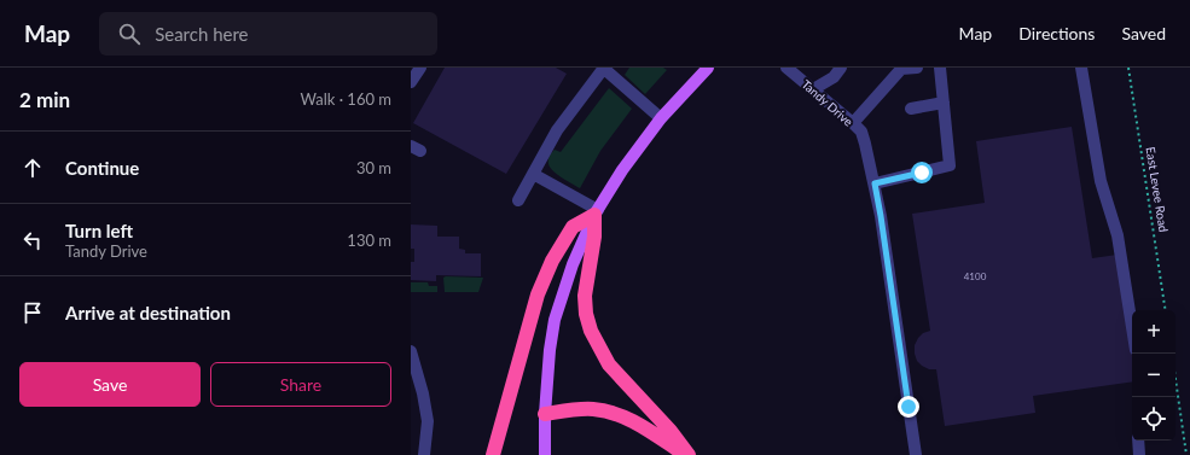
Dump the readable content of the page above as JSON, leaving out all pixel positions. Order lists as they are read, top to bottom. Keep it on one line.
{"streets":{"street":["Tandy Drive"],"path":["East Levee Road"]},"house_numbers":["4100"],"page":{"header":"Map","search":"Search here","nav":["Map","Directions","Saved"],"heading":["2 min","Walk · 160 m"],"list":[["Continue","30 m"],["Turn left","Tandy Drive","130 m"],"Arrive at destination"],"map_buttons":["+","−"],"buttons":["Save","Share"]}}
